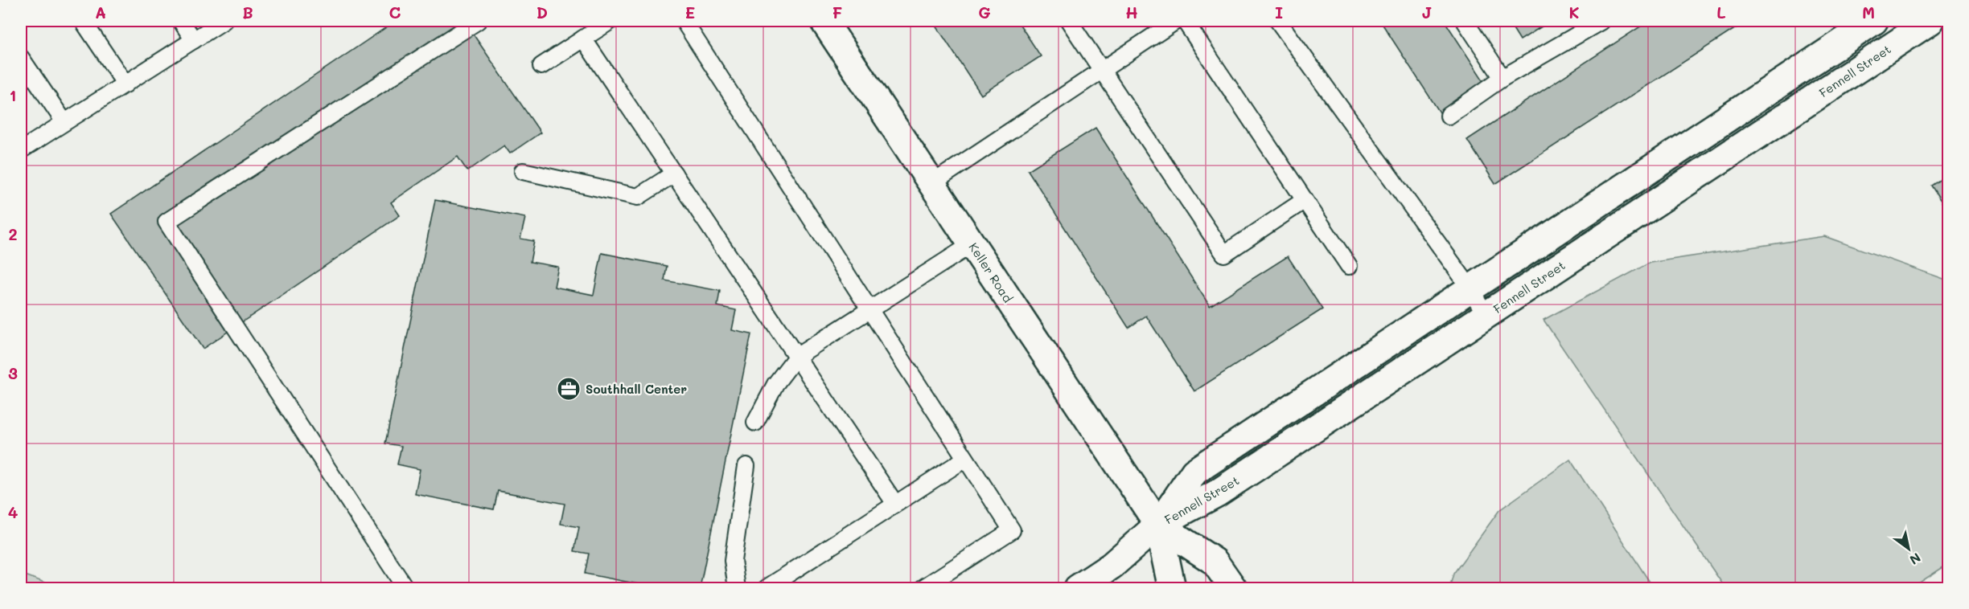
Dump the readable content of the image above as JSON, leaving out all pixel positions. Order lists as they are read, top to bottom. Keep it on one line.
{"streets":{"street":["Fennell Street","Keller Road"]},"crossings":[["Fennell Street","Keller Road"]],"places":{"office":["Southhall Center"]},"north":"bottom right","grid":{"columns":["A","B","C","D","E","F","G","H","I","J","K","L","M"],"rows":["1","2","3","4"]}}
